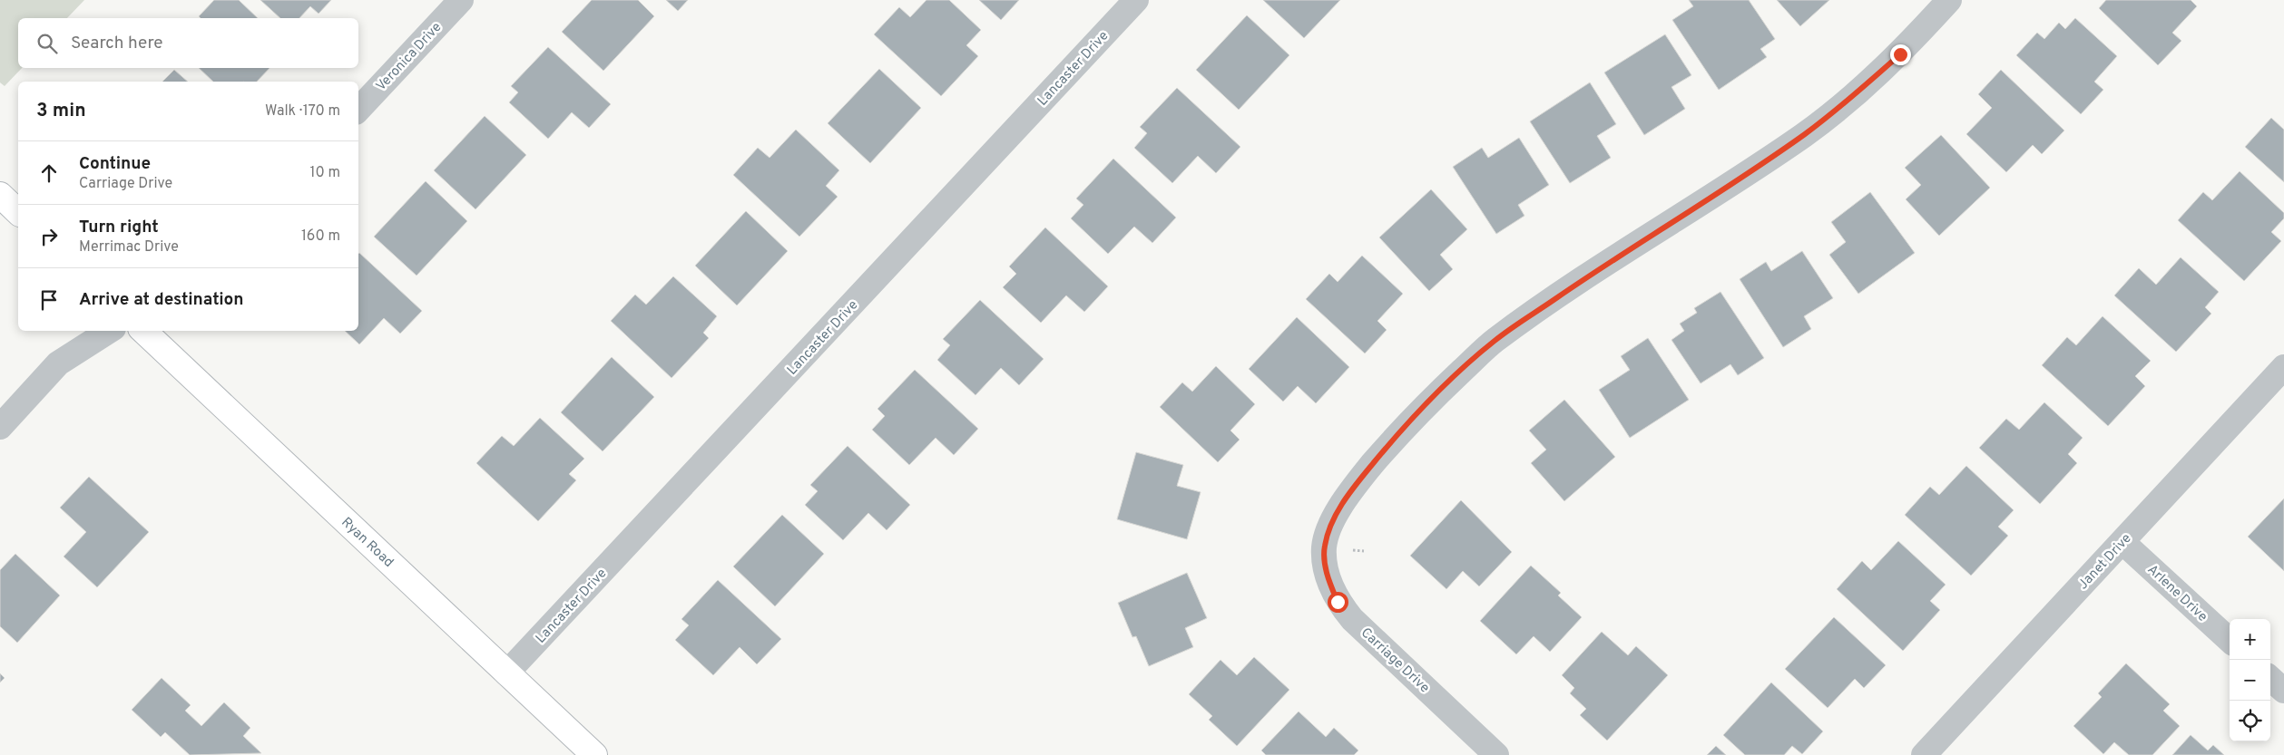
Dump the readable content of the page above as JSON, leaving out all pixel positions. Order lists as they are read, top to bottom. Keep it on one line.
{"streets":{"main road":["Ryan Road"],"street":["Veronica Drive","Lancaster Drive","Janet Drive","Arlene Drive","Carriage Drive"]},"crossings":[["Lancaster Drive","Ryan Road"],["Janet Drive","Arlene Drive"]],"page":{"search":"Search here","heading":["3 min","Walk · 170 m"],"list":[["Continue","Carriage Drive","10 m"],["Turn right","Merrimac Drive","160 m"],"Arrive at destination"],"map_buttons":["+","−"]}}
